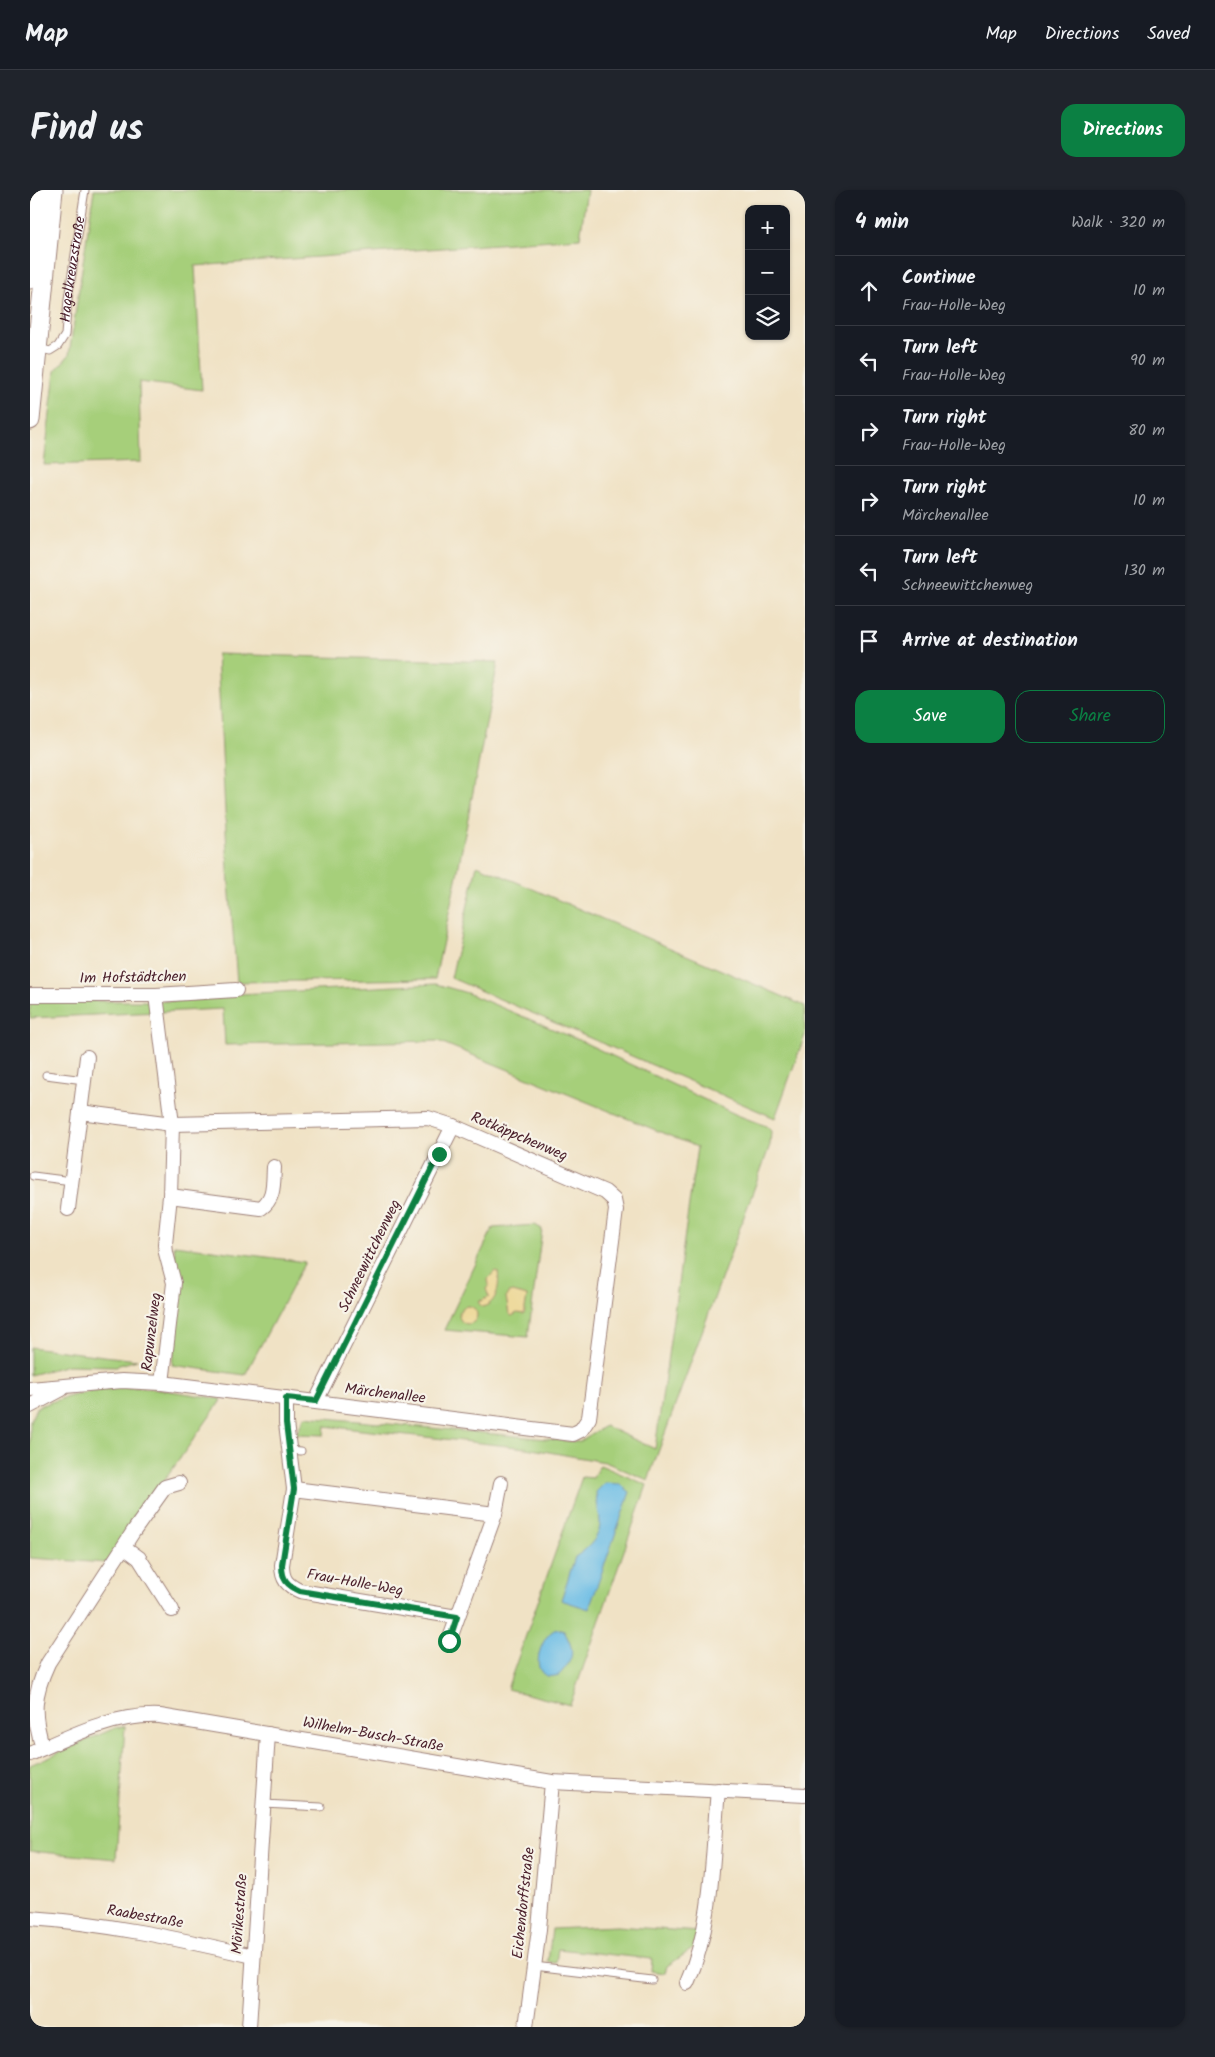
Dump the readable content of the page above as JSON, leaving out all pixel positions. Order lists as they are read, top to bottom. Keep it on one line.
{"streets":{"street":["Hagelkreuzstraße","Im Hofstädtchen","Rotkäppchenweg","Schneewittchenweg","Rapunzelweg","Märchenallee","Frau-Holle-Weg","Wilhelm-Busch-Straße","Eichendorffstraße","Mörikestraße","Raabestraße"]},"crossings":[["Im Hofstädtchen","Rapunzelweg"],["Rotkäppchenweg","Schneewittchenweg"],["Rotkäppchenweg","Rapunzelweg"],["Rotkäppchenweg","Märchenallee"],["Schneewittchenweg","Märchenallee"],["Rapunzelweg","Märchenallee"],["Märchenallee","Frau-Holle-Weg"],["Wilhelm-Busch-Straße","Eichendorffstraße"],["Wilhelm-Busch-Straße","Mörikestraße"],["Mörikestraße","Raabestraße"]],"page":{"header":"Map","nav":["Map","Directions","Saved"],"title":"Find us","buttons":["Directions",["Save","Share"]],"heading":["4 min","Walk · 320 m"],"map_buttons":["+","−"],"list":[["Continue","Frau-Holle-Weg","10 m"],["Turn left","Frau-Holle-Weg","90 m"],["Turn right","Frau-Holle-Weg","80 m"],["Turn right","Märchenallee","10 m"],["Turn left","Schneewittchenweg","130 m"],"Arrive at destination"]}}
